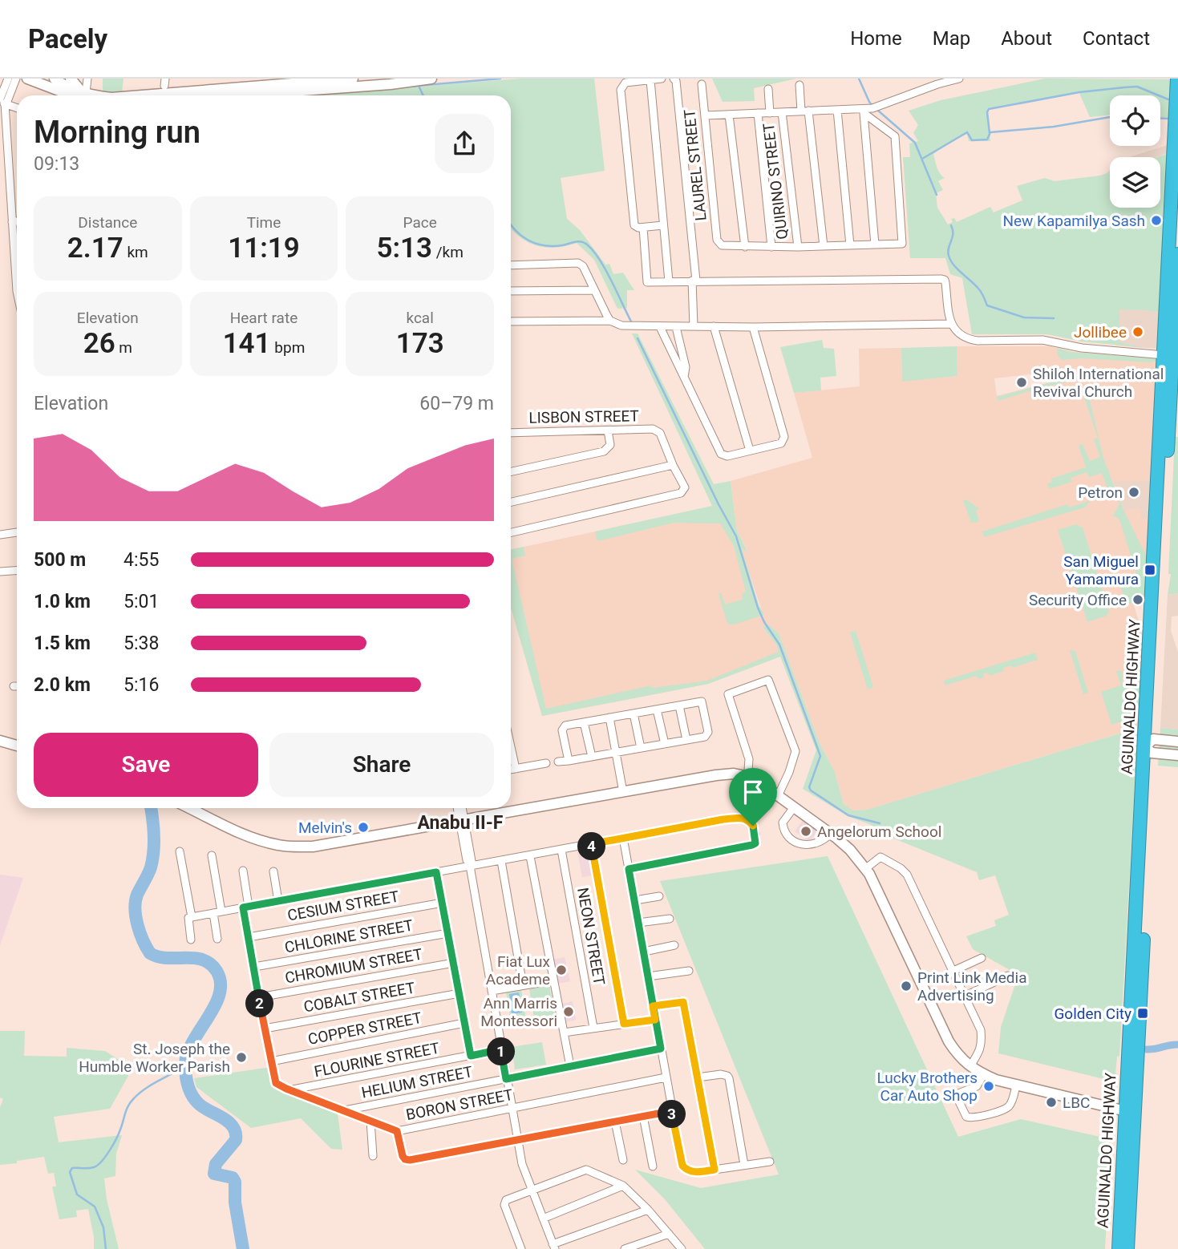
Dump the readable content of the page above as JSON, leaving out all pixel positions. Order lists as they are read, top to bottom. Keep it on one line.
{"streets":{"highway":["AGUINALDO HIGHWAY"],"street":["LAUREL STREET","QUIRINO STREET","LISBON STREET","CESIUM STREET","CHLORINE STREET","NEON STREET","CHROMIUM STREET","COBALT STREET","COPPER STREET","FLOURINE STREET","HELIUM STREET","BORON STREET"]},"crossings":[["CESIUM STREET","BORON STREET"],["CHLORINE STREET","BORON STREET"],["CHROMIUM STREET","BORON STREET"],["COBALT STREET","BORON STREET"],["COPPER STREET","BORON STREET"],["FLOURINE STREET","BORON STREET"],["HELIUM STREET","BORON STREET"]],"districts":["Anabu II-F"],"places":{"other":["New Kapamilya Sash","Jollibee","Shiloh International Revival Church","Petron","Security Office","Melvin's","Angelorum School","Fiat Lux Academe","Print Link Media Advertising","Ann Marris Montessori","St. Joseph the Humble Worker Parish","Lucky Brothers Car Auto Shop","LBC"],"transit":["San Miguel Yamamura","Golden City"]},"page":{"header":"Pacely","nav":["Home","Map","About","Contact"],"heading":["Morning run","09:13"],"stats":[["Distance","2.17 km"],["Time","11:19"],["Pace","5:13 /km"],["Elevation","26 m"],["Heart rate","141 bpm"],["kcal","173"]],"chart":["Elevation","60–79 m"],"list":[{"name":"500 m","note":"4:55"},{"name":"1.0 km","note":"5:01"},{"name":"1.5 km","note":"5:38"},{"name":"2.0 km","note":"5:16"}],"buttons":["Save","Share"],"pins":["4","2","1","3"]}}
